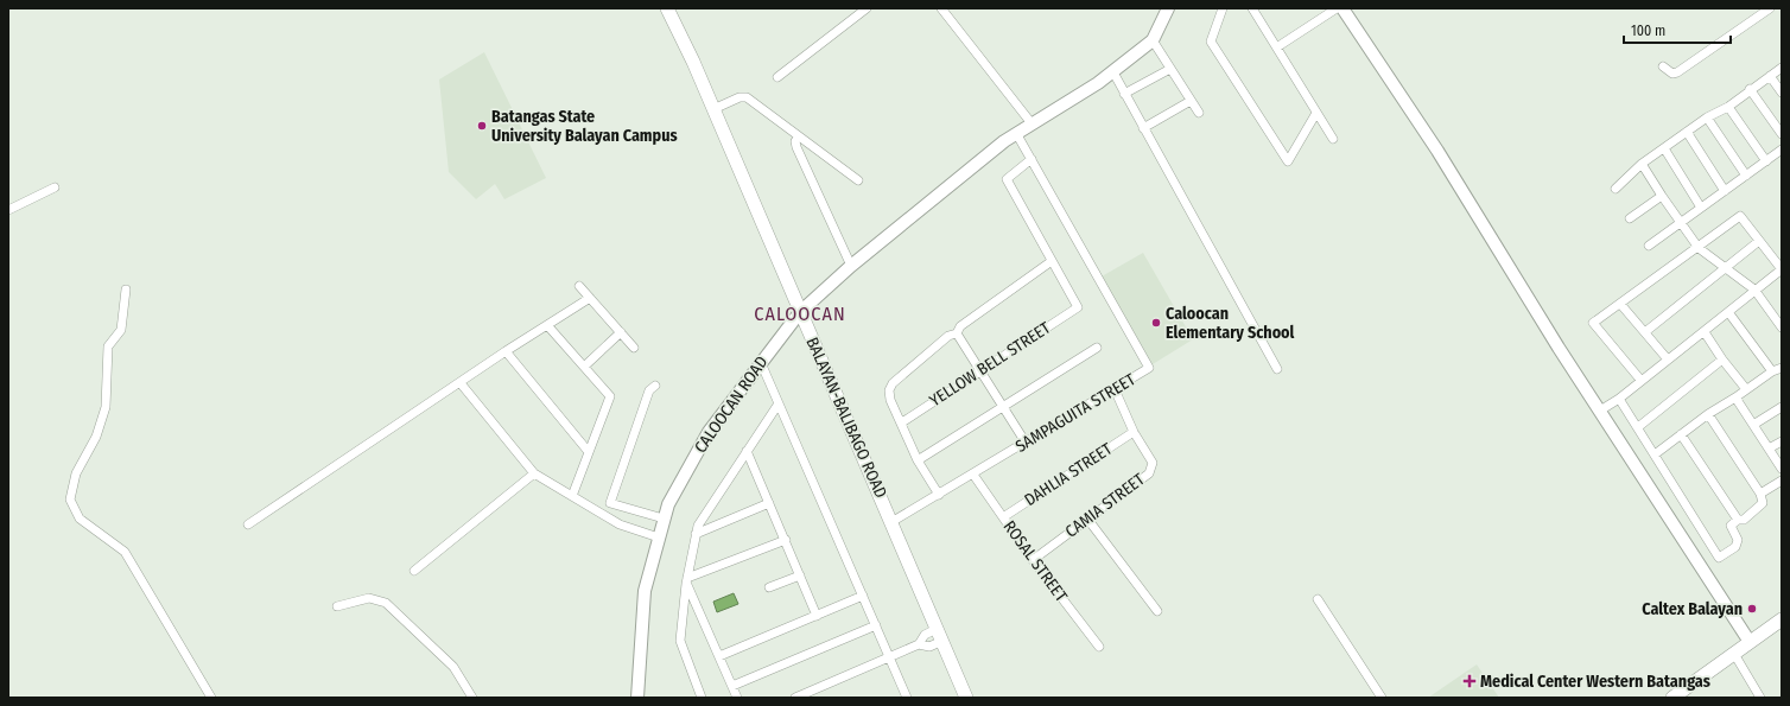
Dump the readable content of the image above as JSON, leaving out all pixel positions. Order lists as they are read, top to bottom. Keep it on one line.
{"streets":{"main road":["BALAYAN-BALIBAGO ROAD"],"street":["YELLOW BELL STREET","CALOOCAN ROAD","SAMPAGUITA STREET","DAHLIA STREET","CAMIA STREET","ROSAL STREET"]},"crossings":[["CALOOCAN ROAD","SAMPAGUITA STREET"],["CALOOCAN ROAD","BALAYAN-BALIBAGO ROAD"],["SAMPAGUITA STREET","BALAYAN-BALIBAGO ROAD"],["SAMPAGUITA STREET","CAMIA STREET"],["SAMPAGUITA STREET","ROSAL STREET"],["DAHLIA STREET","CAMIA STREET"],["DAHLIA STREET","ROSAL STREET"],["CAMIA STREET","ROSAL STREET"]],"districts":["CALOOCAN"],"places":{"other":["Batangas State University Balayan Campus","Caloocan Elementary School","Caltex Balayan"],"health":["Medical Center Western Batangas"]},"scale_bar":"100 m"}
